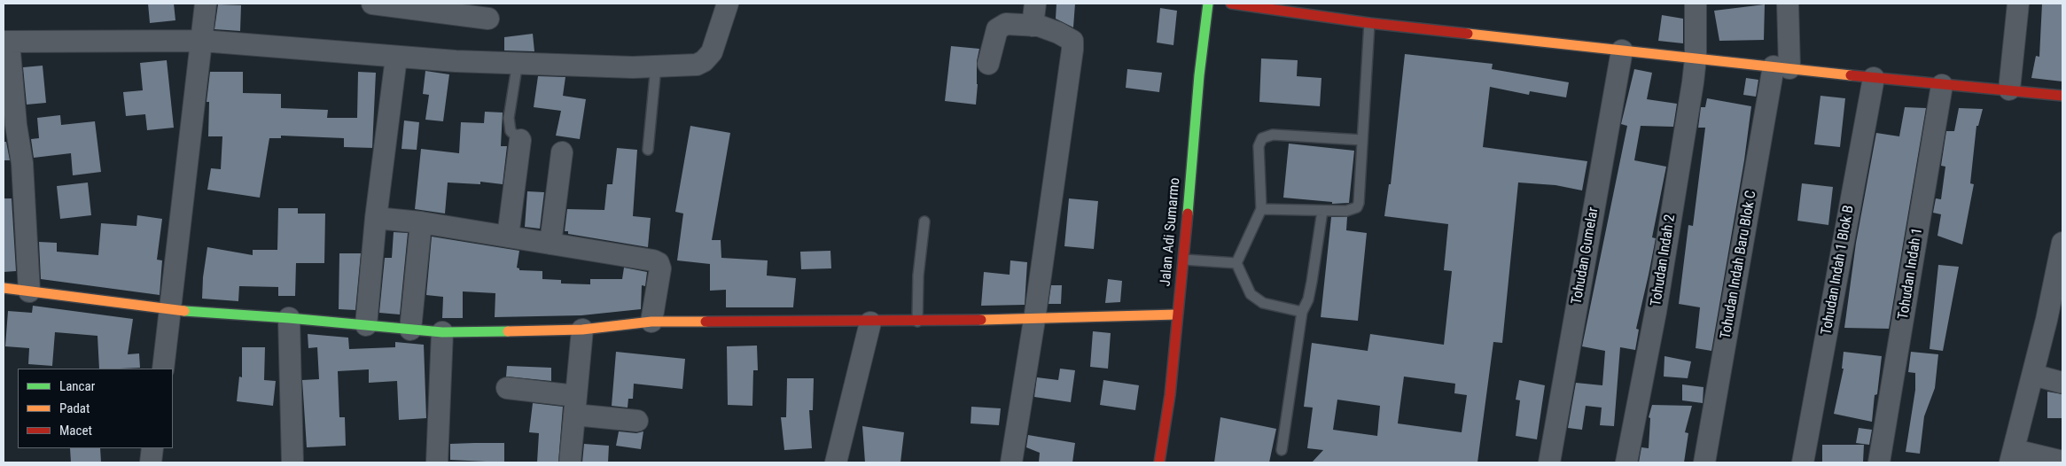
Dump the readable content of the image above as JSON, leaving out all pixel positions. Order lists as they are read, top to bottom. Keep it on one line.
{"streets":{"street":["Jalan Adi Sumarmo","Tohudan Gumelar","Tohudan Indah 2","Tohudan Indah Baru Blok C","Tohudan Indah 1 Blok B","Tohudan Indah 1"]},"legend":["Lancar","Padat","Macet"]}
